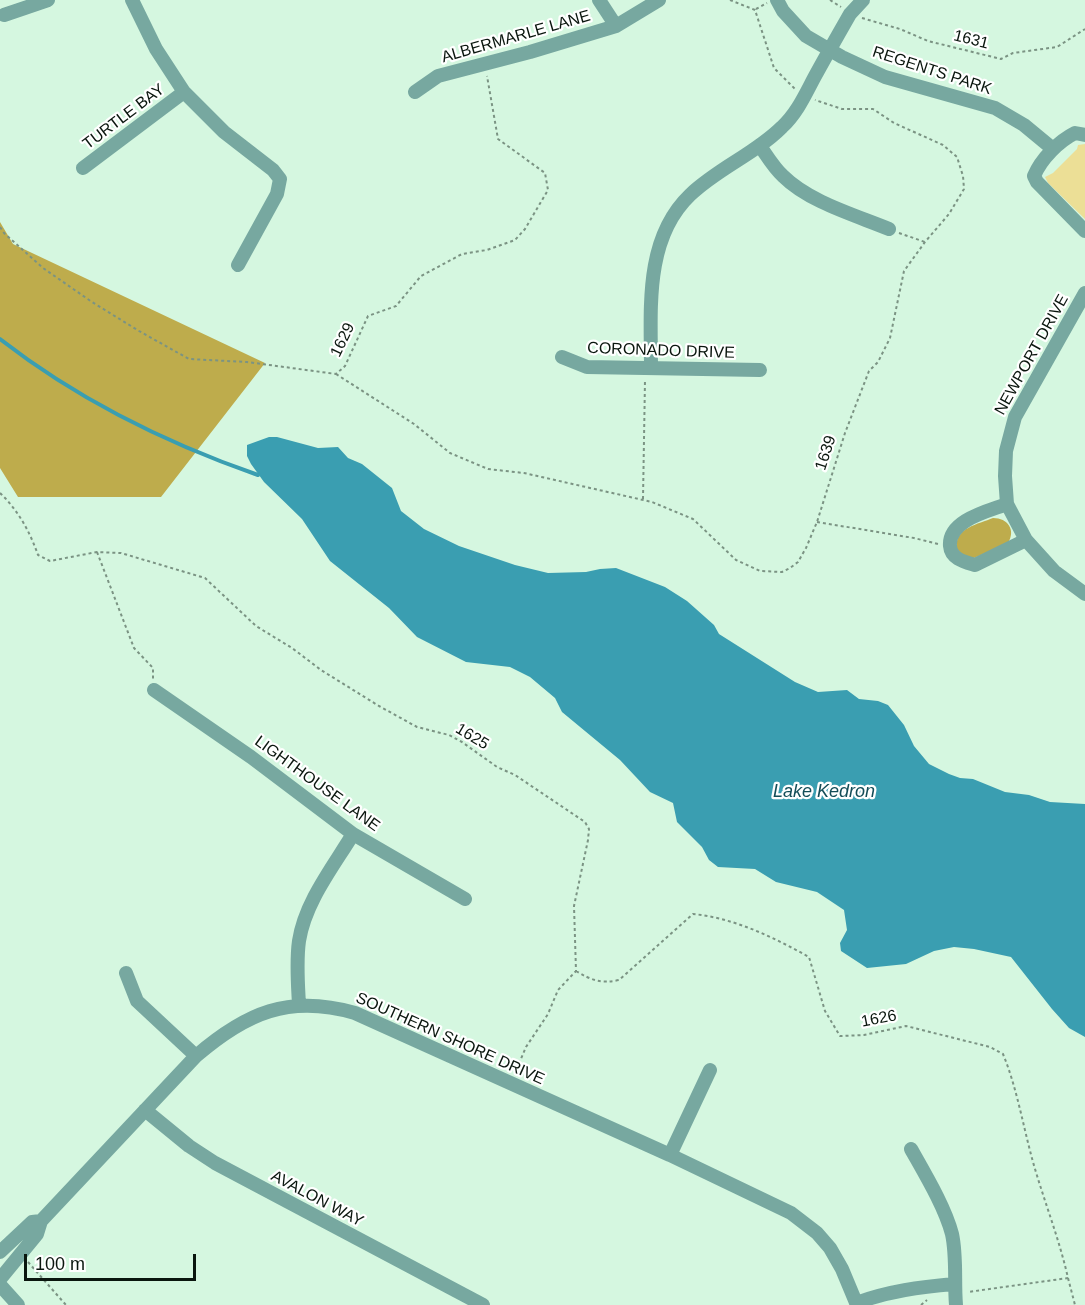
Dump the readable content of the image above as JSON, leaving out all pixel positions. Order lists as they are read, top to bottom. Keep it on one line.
{"streets":{"street":["ALBERMARLE LANE","REGENTS PARK","TURTLE BAY","CORONADO DRIVE","NEWPORT DRIVE","LIGHTHOUSE LANE","SOUTHERN SHORE DRIVE","AVALON WAY"],"path":["1631","1629","1639","1625","1626"]},"crossings":[["ALBERMARLE LANE","1629"],["1629","1639"],["1625","1626"],["SOUTHERN SHORE DRIVE","AVALON WAY"]],"water":["Lake Kedron"],"scale_bar":"100 m"}
